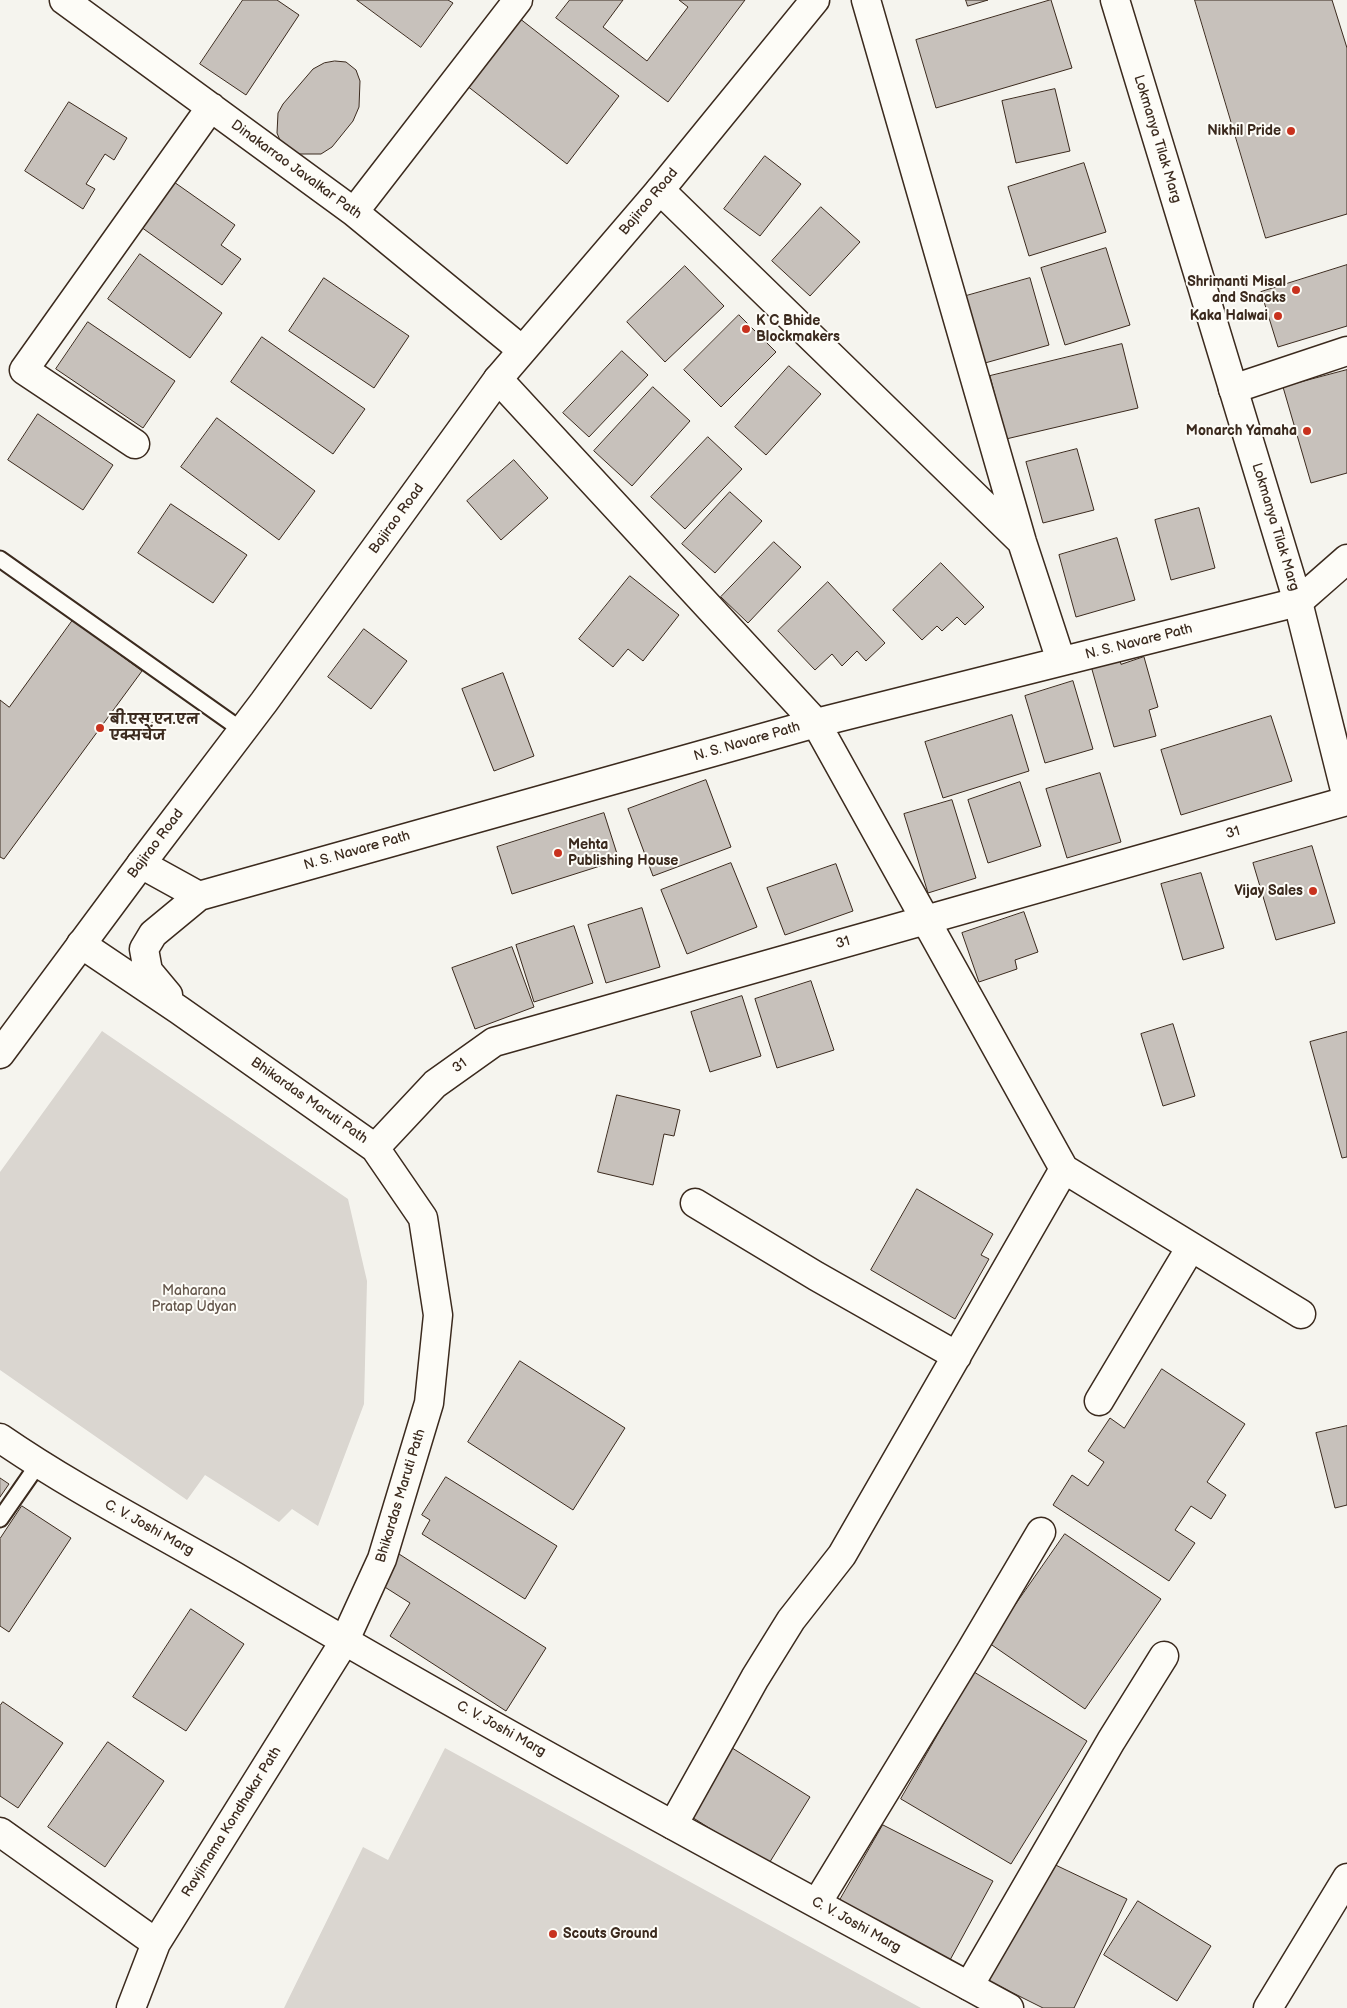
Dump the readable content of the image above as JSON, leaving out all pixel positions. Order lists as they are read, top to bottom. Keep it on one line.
{"streets":{"main road":["Lokmanya Tilak Marg","Dinakarrao Javalkar Path","Bajirao Road","N. S. Navare Path","31","Bhikardas Maruti Path","C. V. Joshi Marg","Ravjimama Kondhakar Path"]},"crossings":[["Lokmanya Tilak Marg","N. S. Navare Path"],["Lokmanya Tilak Marg","31"],["Dinakarrao Javalkar Path","Bajirao Road"],["Bajirao Road","Bhikardas Maruti Path"],["N. S. Navare Path","Bhikardas Maruti Path"],["31","Bhikardas Maruti Path"],["Bhikardas Maruti Path","C. V. Joshi Marg"],["Bhikardas Maruti Path","Ravjimama Kondhakar Path"],["C. V. Joshi Marg","Ravjimama Kondhakar Path"]],"parks":["Maharana Pratap Udyan"],"places":["Nikhil Pride","Shrimanti Misal and Snacks","Kaka Halwai","K C Bhide Blockmakers","Monarch Yamaha","बी.एस.एन.एल एक्सचेंज","Mehta Publishing House","Vijay Sales","Scouts Ground"]}
